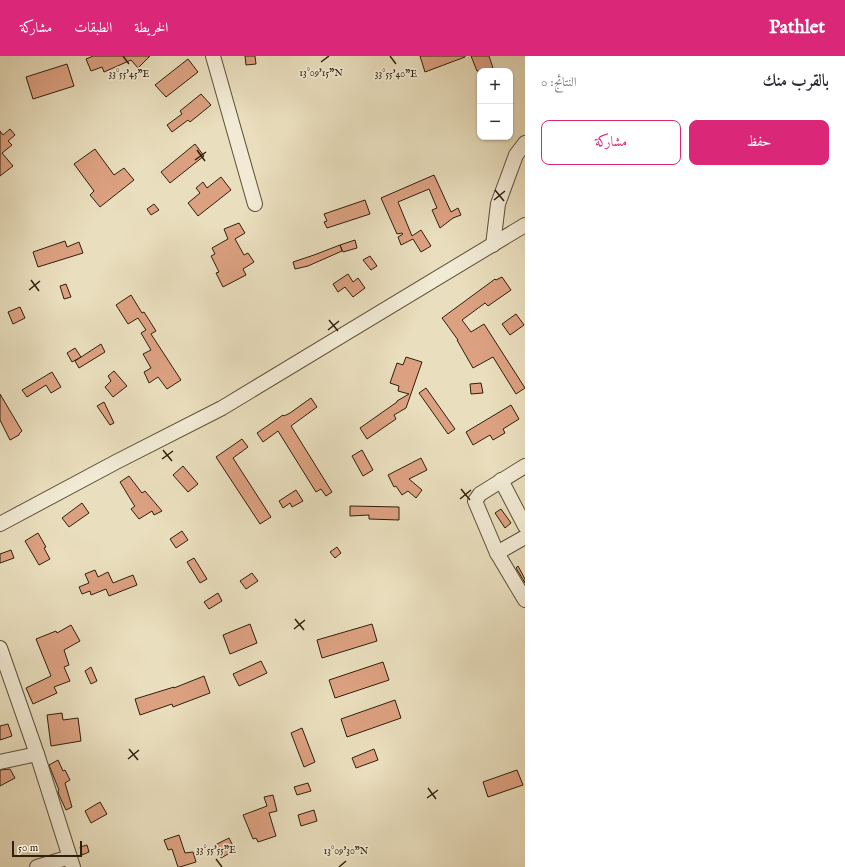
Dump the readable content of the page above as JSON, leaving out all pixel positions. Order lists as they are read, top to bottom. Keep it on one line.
{"scale_bar":"50 m","page":{"header":"Pathlet","nav":["الخريطة","الطبقات","مشاركة"],"heading":["بالقرب منك","النتائج: 0"],"map_buttons":["+","−"],"buttons":["حفظ","مشاركة"],"scale":"50 m"},"coordinates":["13°09'15\"N","33°55'45\"E","33°55'40\"E","33°55'55\"E","13°09'30\"N"]}
